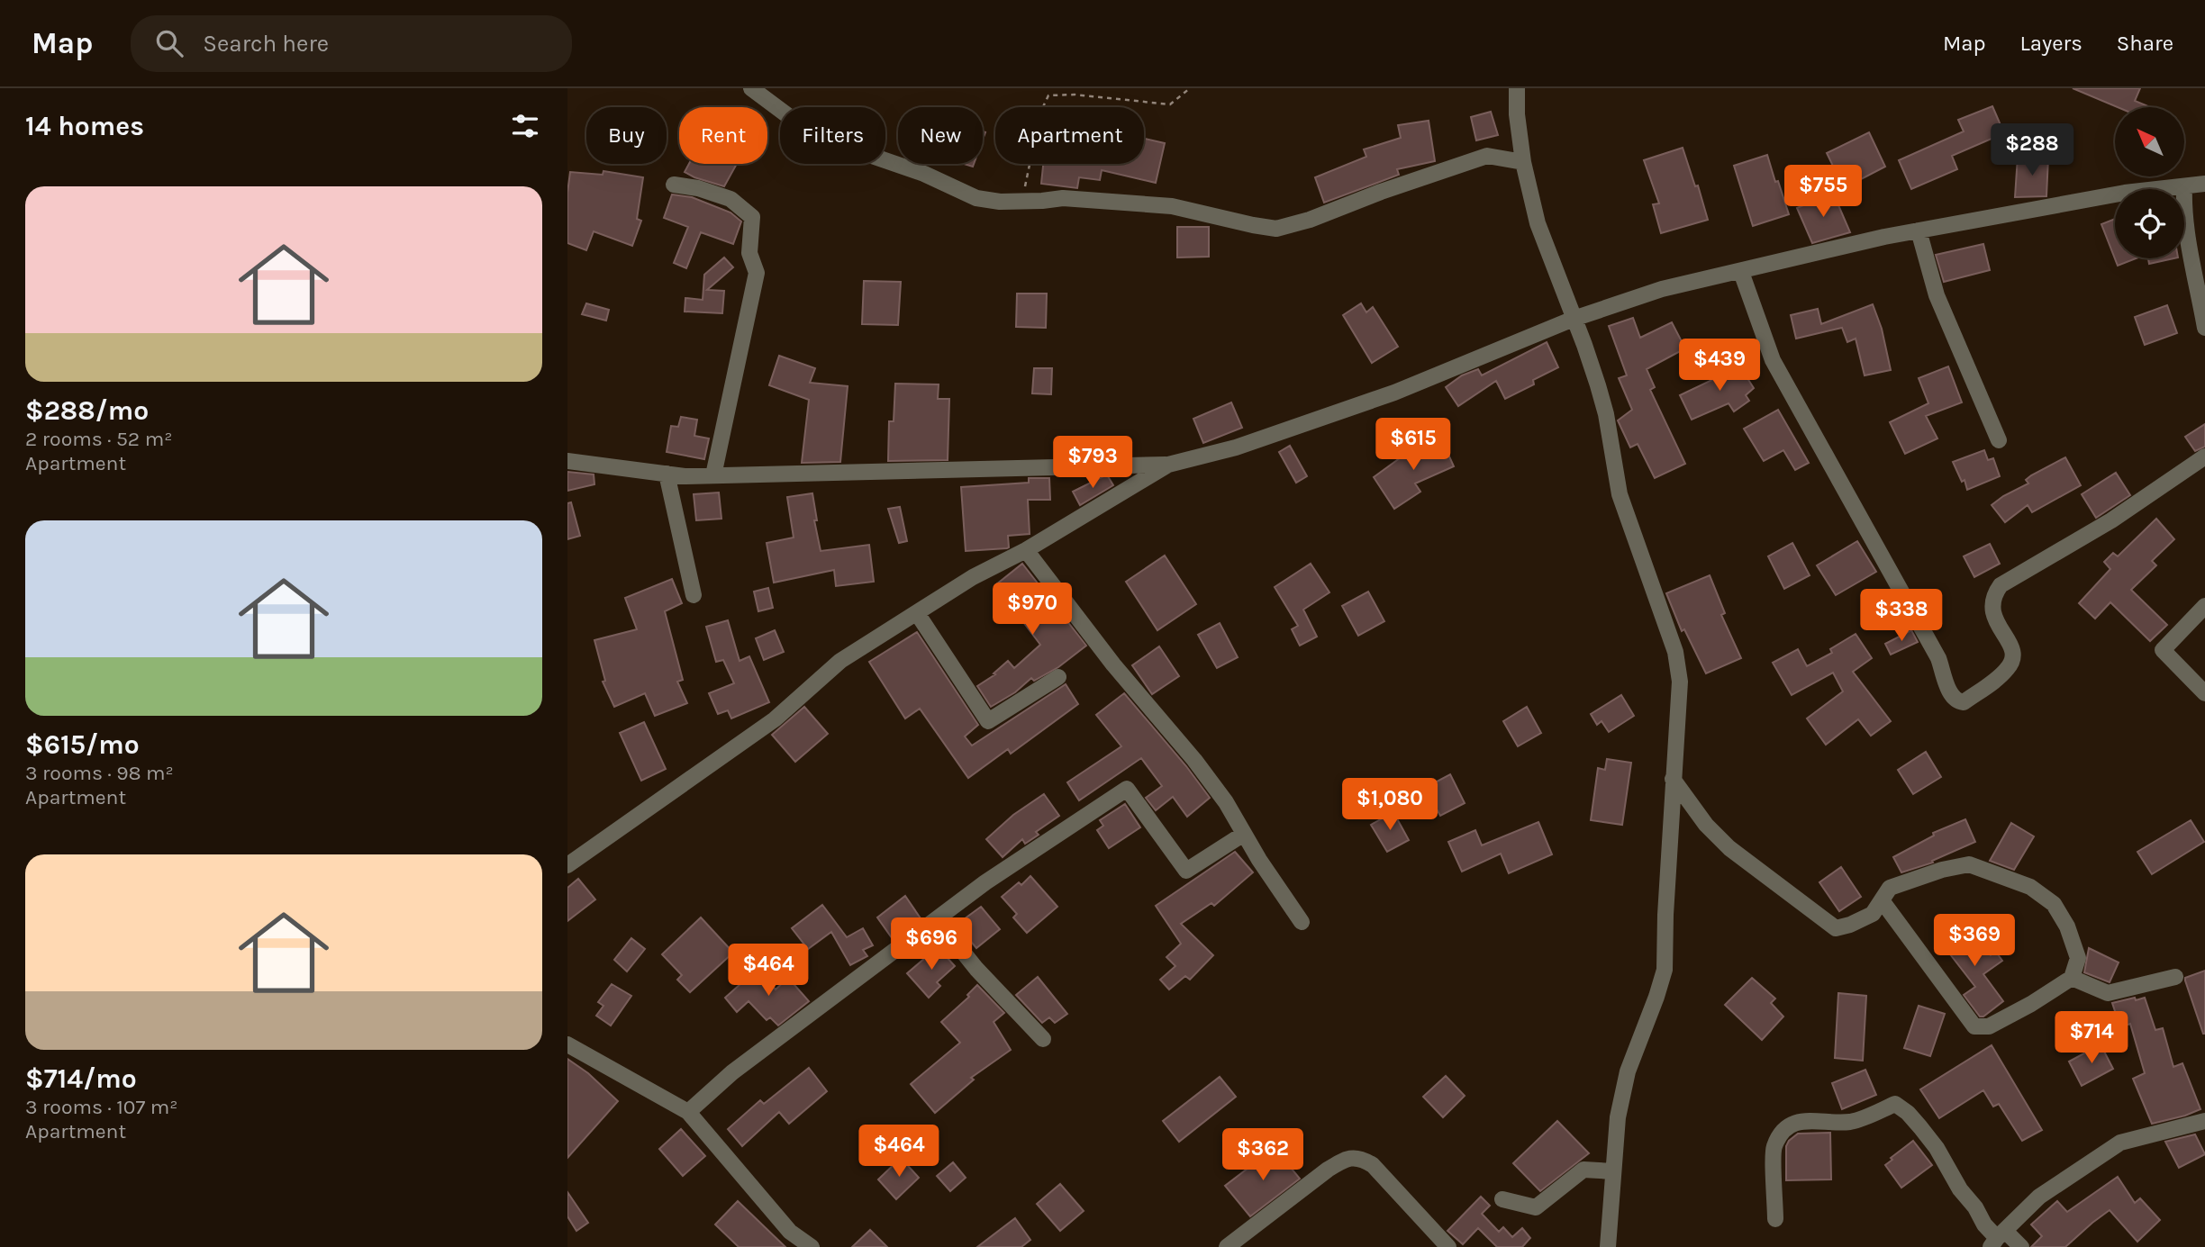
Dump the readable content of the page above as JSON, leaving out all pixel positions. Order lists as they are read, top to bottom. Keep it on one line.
{"north":"top left","page":{"header":"Map","search":"Search here","nav":["Map","Layers","Share"],"heading":"14 homes","chip":["Buy","Rent","Filters","New","Apartment"],"price":["$288","$755","$439","$615","$793","$970","$338","$1,080","$369","$696","$464","$714","$464","$362"],"list":[{"name":"$288/mo","note":"2 rooms · 52 m² · Apartment"},{"name":"$615/mo","note":"3 rooms · 98 m² · Apartment"},{"name":"$714/mo","note":"3 rooms · 107 m² · Apartment"}]}}
